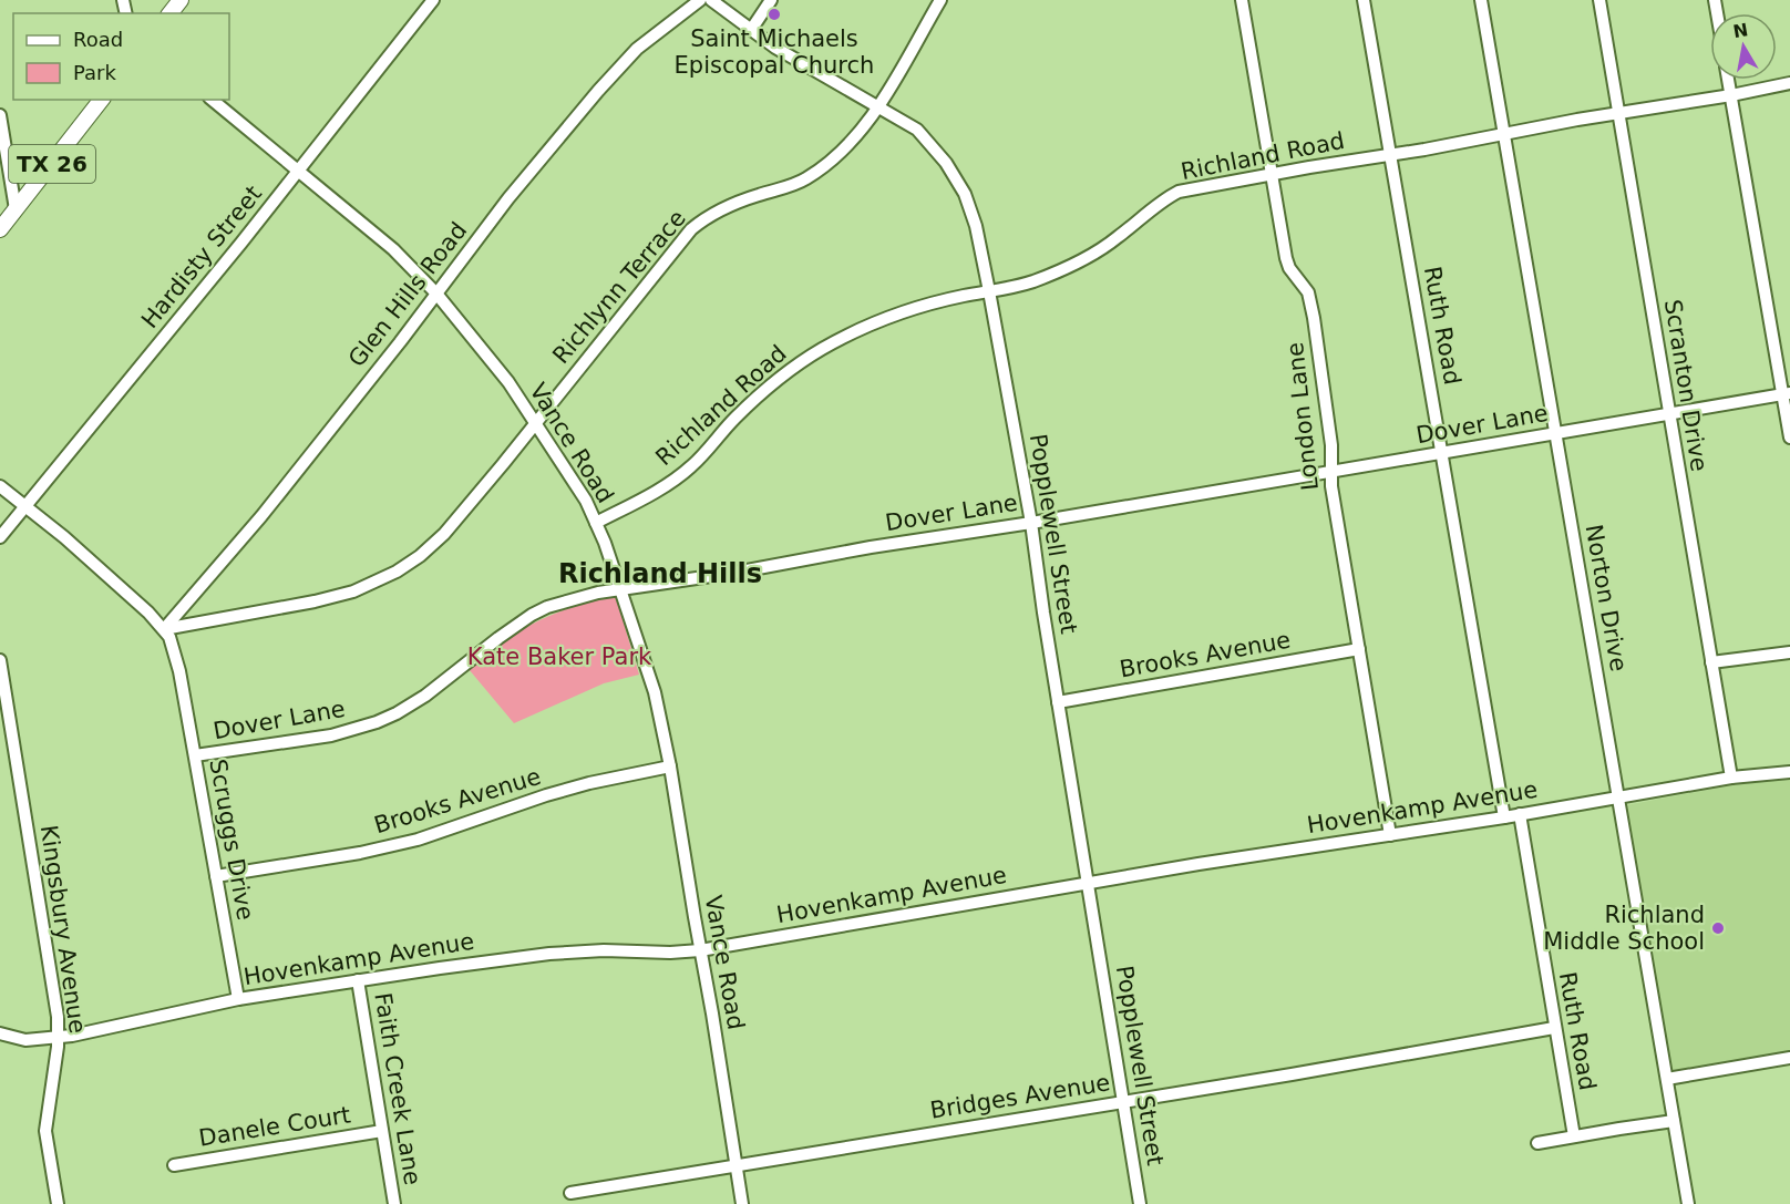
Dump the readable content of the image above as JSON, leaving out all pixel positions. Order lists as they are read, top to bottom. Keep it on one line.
{"streets":{"main road":["TX 26"],"street":["Richland Road","Hardisty Street","Richlynn Terrace","Glen Hills Road","Ruth Road","Scranton Drive","London Lane","Dover Lane","Vance Road","Popplewell Street","Norton Drive","Brooks Avenue","Hovenkamp Avenue","Scruggs Drive","Kingsbury Avenue","Faith Creek Lane","Bridges Avenue","Danele Court"]},"crossings":[["Richland Road","Ruth Road"],["Richland Road","Scranton Drive"],["Richland Road","London Lane"],["Richland Road","Vance Road"],["Richland Road","Popplewell Street"],["Richland Road","Norton Drive"],["Hardisty Street","Vance Road"],["Hardisty Street","Scruggs Drive"],["Richlynn Terrace","Glen Hills Road"],["Richlynn Terrace","Vance Road"],["Richlynn Terrace","Popplewell Street"],["Richlynn Terrace","Scruggs Drive"],["Glen Hills Road","Vance Road"],["Glen Hills Road","Scruggs Drive"],["Ruth Road","Dover Lane"],["Ruth Road","Hovenkamp Avenue"],["Ruth Road","Bridges Avenue"],["Scranton Drive","Dover Lane"],["Scranton Drive","Hovenkamp Avenue"],["London Lane","Dover Lane"],["London Lane","Brooks Avenue"],["London Lane","Hovenkamp Avenue"],["Dover Lane","Vance Road"],["Dover Lane","Popplewell Street"],["Dover Lane","Norton Drive"],["Dover Lane","Scruggs Drive"],["Vance Road","Brooks Avenue"],["Vance Road","Hovenkamp Avenue"],["Vance Road","Bridges Avenue"],["Popplewell Street","Brooks Avenue"],["Popplewell Street","Hovenkamp Avenue"],["Popplewell Street","Bridges Avenue"],["Norton Drive","Hovenkamp Avenue"],["Brooks Avenue","Scruggs Drive"],["Hovenkamp Avenue","Scruggs Drive"],["Hovenkamp Avenue","Kingsbury Avenue"],["Hovenkamp Avenue","Faith Creek Lane"],["Faith Creek Lane","Danele Court"]],"districts":["Richland Hills"],"parks":["Kate Baker Park"],"places":["Saint Michaels Episcopal Church","Richland Middle School"],"legend":["Road","Park"],"north":"top"}
